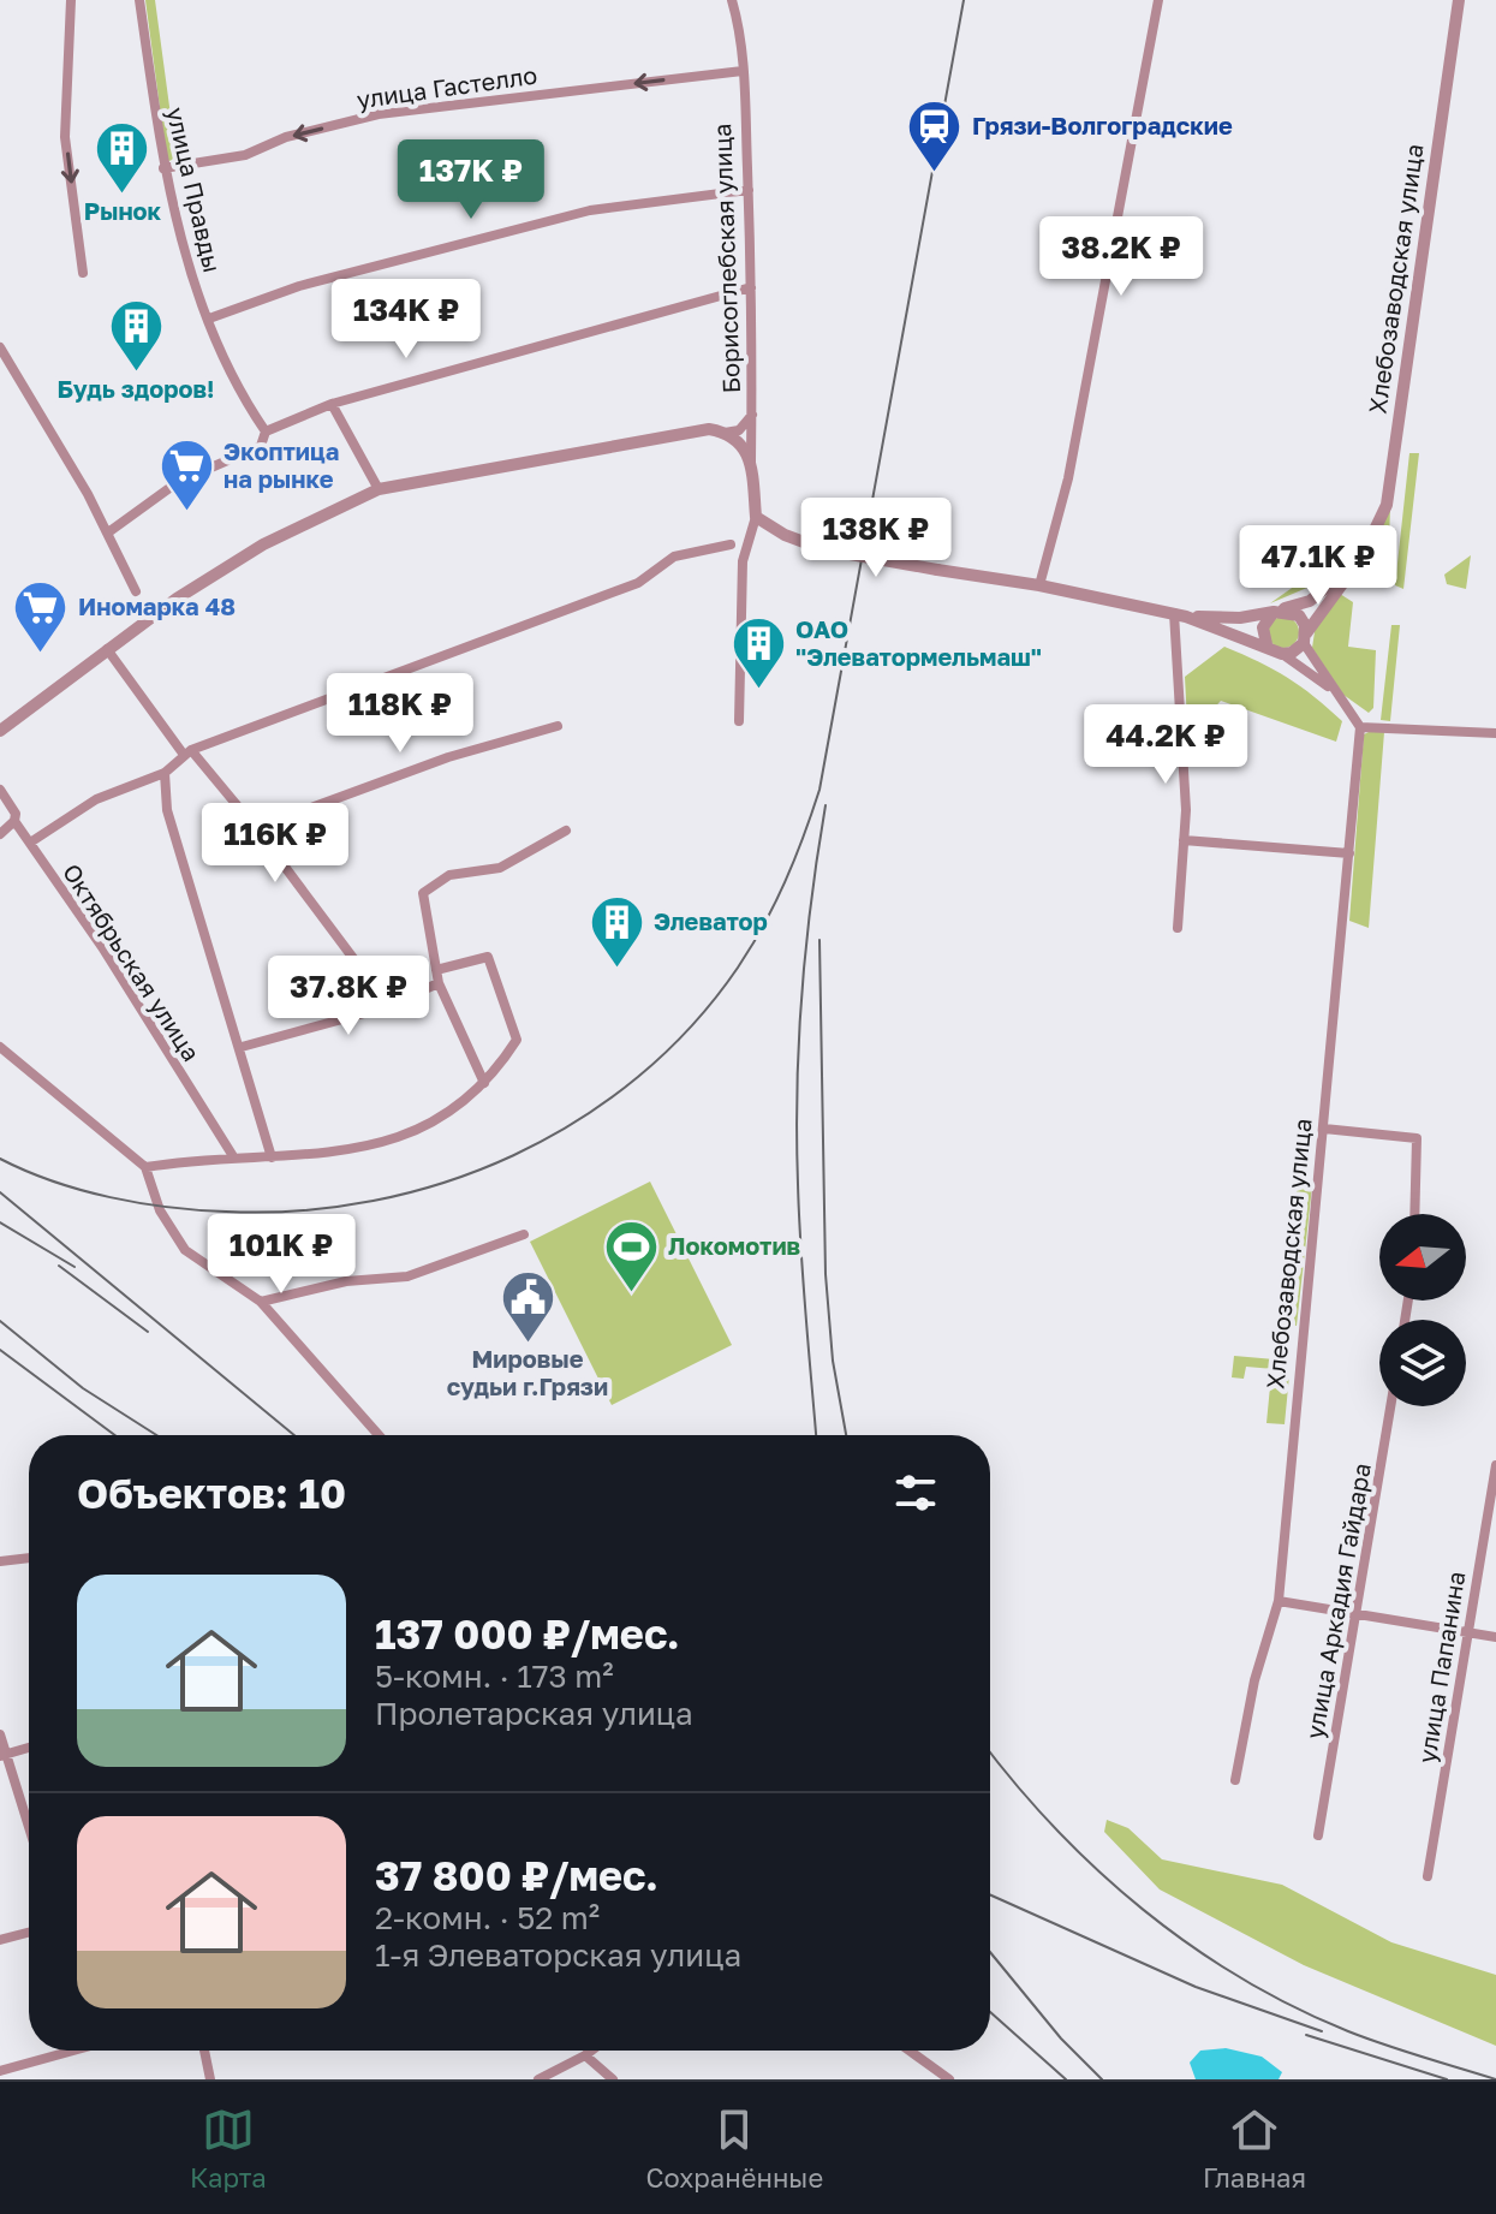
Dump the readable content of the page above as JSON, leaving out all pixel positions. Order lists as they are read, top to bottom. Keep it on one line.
{"streets":{"street":["улица Гастелло","улица Правды","Борисоглебская улица","Хлебозаводская улица","Октябрьская улица","улица Аркадия Гайдара","улица Папанина"]},"crossings":[["улица Гастелло","улица Правды"],["улица Гастелло","Борисоглебская улица"]],"one_way":["улица Гастелло"],"places":{"station":["Грязи-Волгоградские"],"building":["Рынок","Будь здоров!","ОАО \"Элеватормельмаш\"","Элеватор"],"supermarket":["Экоптица на рынке","Иномарка 48"],"sports":["Локомотив"],"public building":["Мировые судьи г.Грязи"]},"north":"left","page":{"price":["137K ₽","38.2K ₽","134K ₽","138K ₽","47.1K ₽","118K ₽","44.2K ₽","116K ₽","37.8K ₽","101K ₽"],"heading":"Объектов: 10","list":[{"name":"137 000 ₽/мес.","note":"5-комн. · 173 m² · Пролетарская улица"},{"name":"37 800 ₽/мес.","note":"2-комн. · 52 m² · 1-я Элеваторская улица"}],"tabs":["Карта","Сохранённые","Главная"]}}
